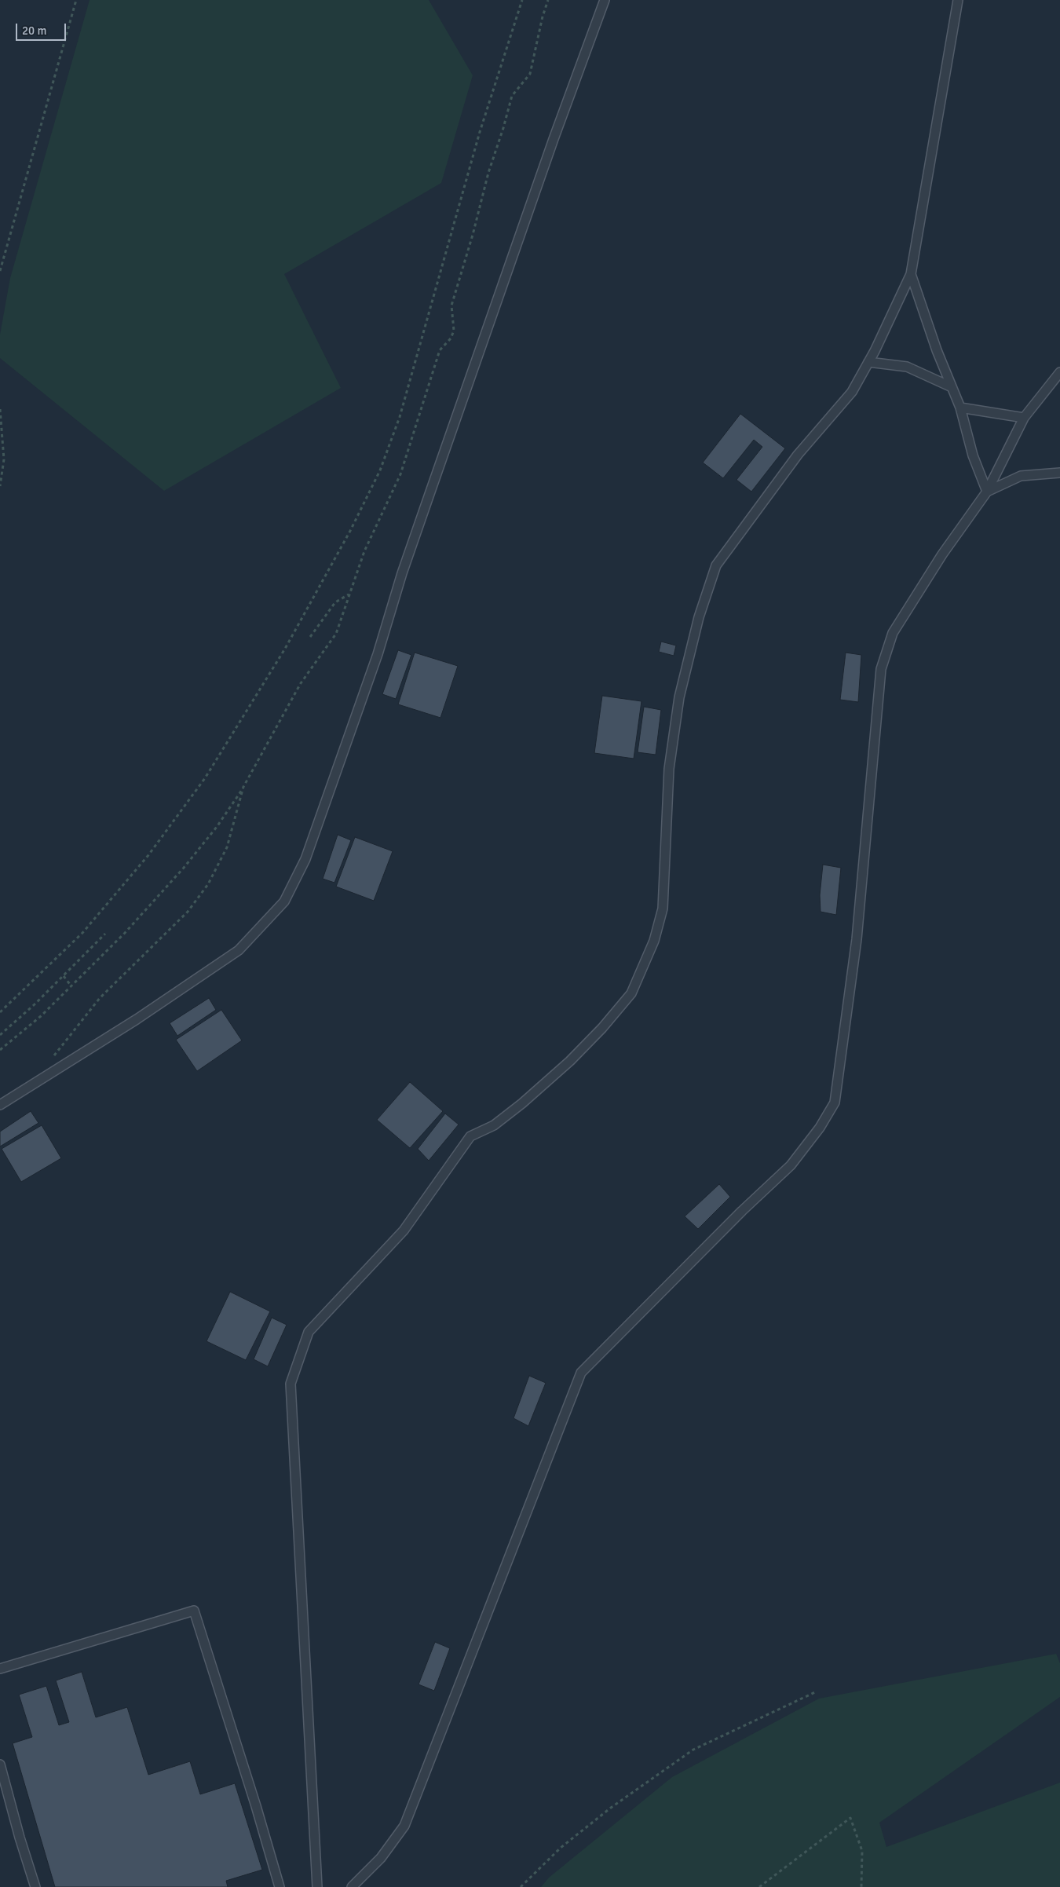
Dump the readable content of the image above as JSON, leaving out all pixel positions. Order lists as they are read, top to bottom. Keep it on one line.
{"scale_bar":"20 m"}
